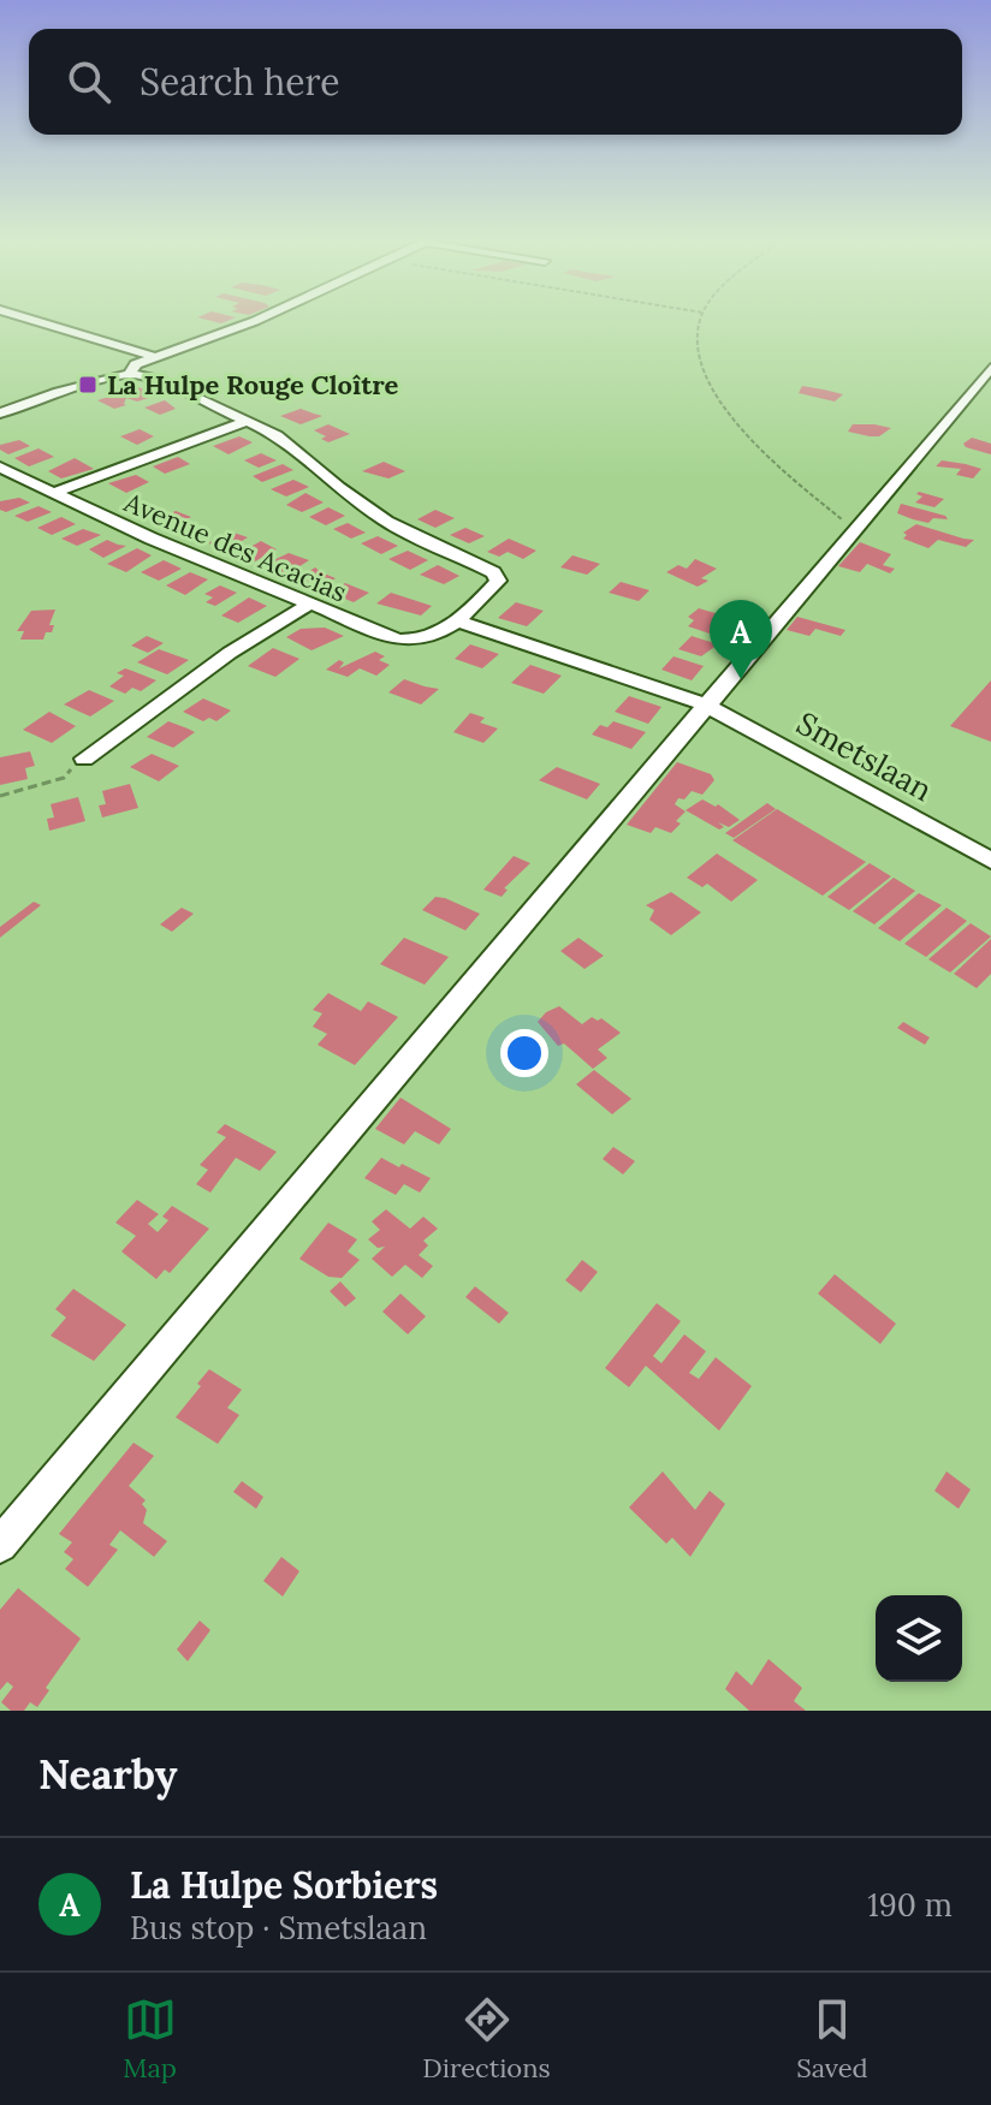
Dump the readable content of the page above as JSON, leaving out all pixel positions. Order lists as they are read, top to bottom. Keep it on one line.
{"streets":{"street":["Avenue des Acacias","Smetslaan"]},"crossings":[["Avenue des Acacias","Smetslaan"]],"places":{"transit":["La Hulpe Rouge Cloître"]},"page":{"search":"Search here","pins":"A","heading":"Nearby","list":[{"mark":"A","name":"La Hulpe Sorbiers","note":"Bus stop · Smetslaan","value":"190 m"}],"nav":["Map","Directions","Saved"]}}
